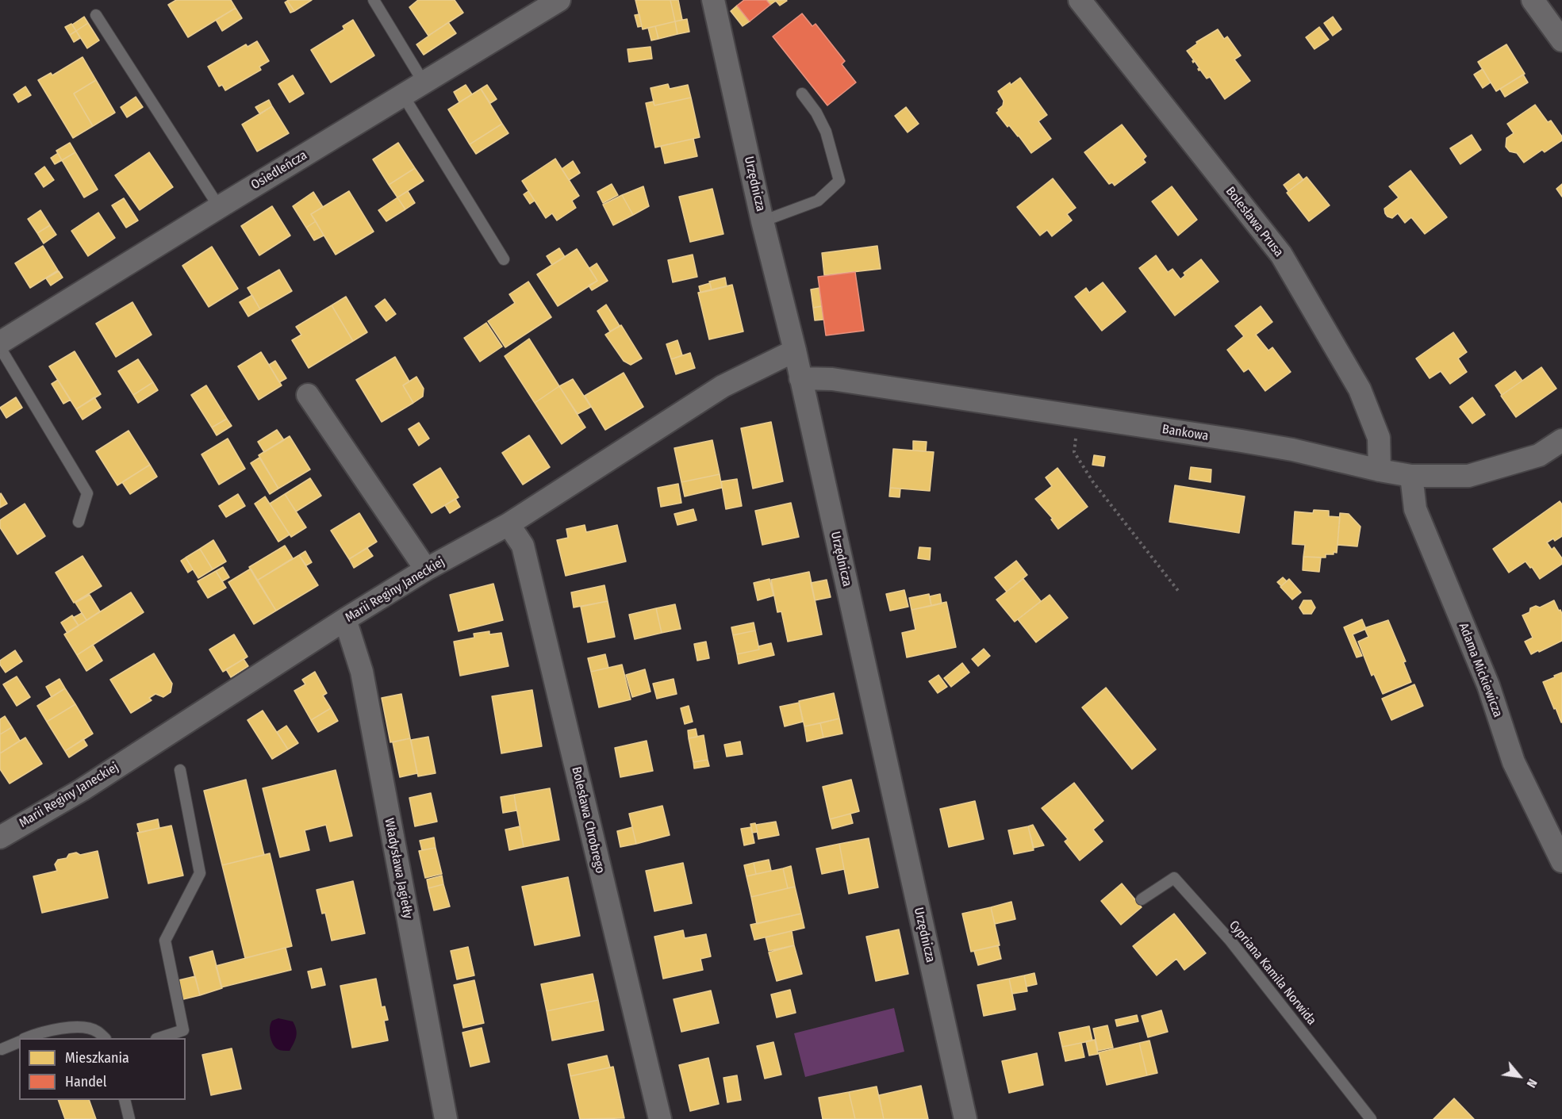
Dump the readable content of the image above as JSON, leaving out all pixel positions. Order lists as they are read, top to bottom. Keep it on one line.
{"streets":{"street":["Osiedleńcza","Urzędnicza","Bolesława Prusa","Bankowa","Marii Reginy Janeckiej","Adama Mickiewicza","Bolesława Chrobrego","Władysława Jagiełły"],"lane":["Cypriana Kamila Norwida"]},"crossings":[["Urzędnicza","Bankowa"],["Urzędnicza","Marii Reginy Janeckiej"],["Bolesława Prusa","Bankowa"],["Bankowa","Adama Mickiewicza"],["Marii Reginy Janeckiej","Bolesława Chrobrego"],["Marii Reginy Janeckiej","Władysława Jagiełły"]],"legend":["Mieszkania","Handel"],"north":"bottom right"}
